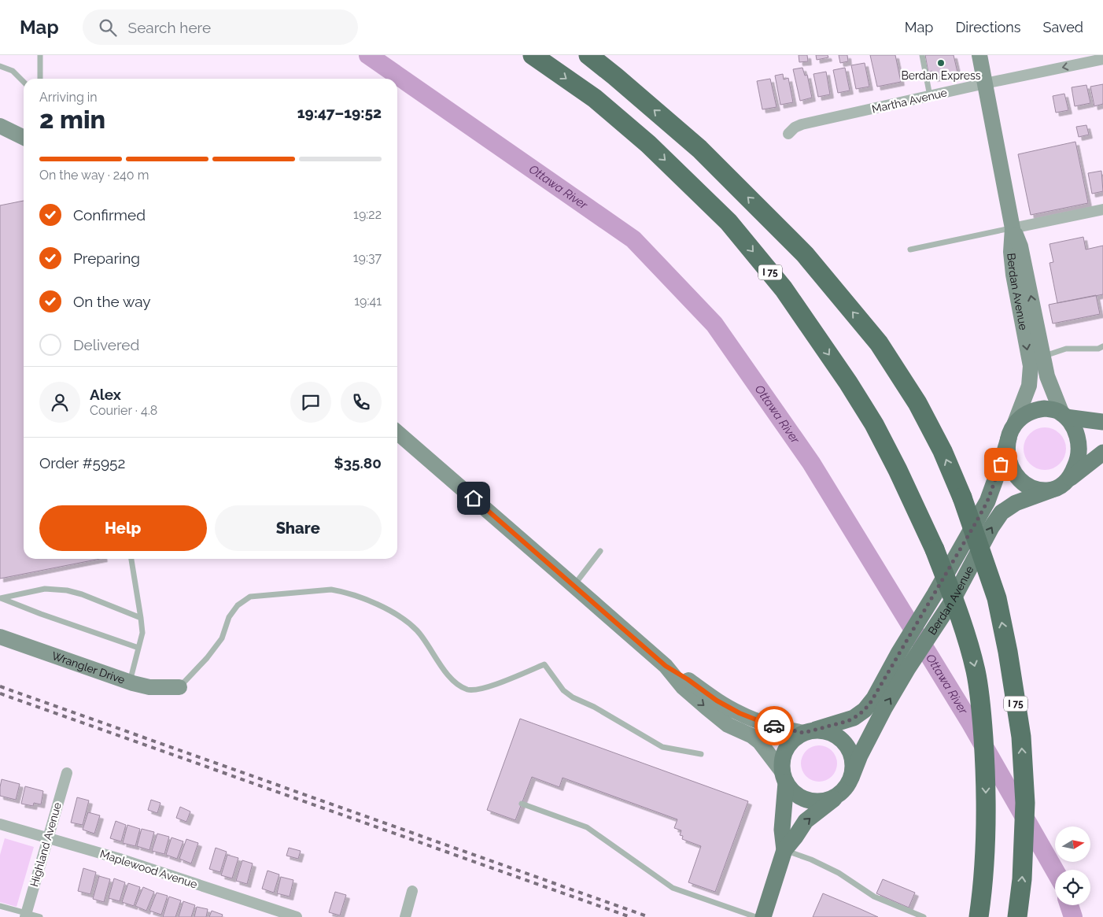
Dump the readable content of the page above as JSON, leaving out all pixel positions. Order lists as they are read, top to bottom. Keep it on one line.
{"streets":{"highway":["I 75"],"main road":["Berdan Avenue"],"street":["Martha Avenue","Wrangler Drive","Highland Avenue","Maplewood Avenue"]},"crossings":[["Martha Avenue","Berdan Avenue"],["Highland Avenue","Maplewood Avenue"]],"one_way":["Martha Avenue"],"water":["Ottawa River"],"places":["Berdan Express"],"north":"right","page":{"header":"Map","search":"Search here","nav":["Map","Directions","Saved"],"heading":["2 min","Arriving in","19:47–19:52"],"panel":["Alex","Courier · 4.8","Order #5952","$35.80"],"bar":"On the way · 240 m","list":[["Confirmed","19:22"],["Preparing","19:37"],["On the way","19:41"],"Delivered"],"buttons":["Help","Share"]}}
